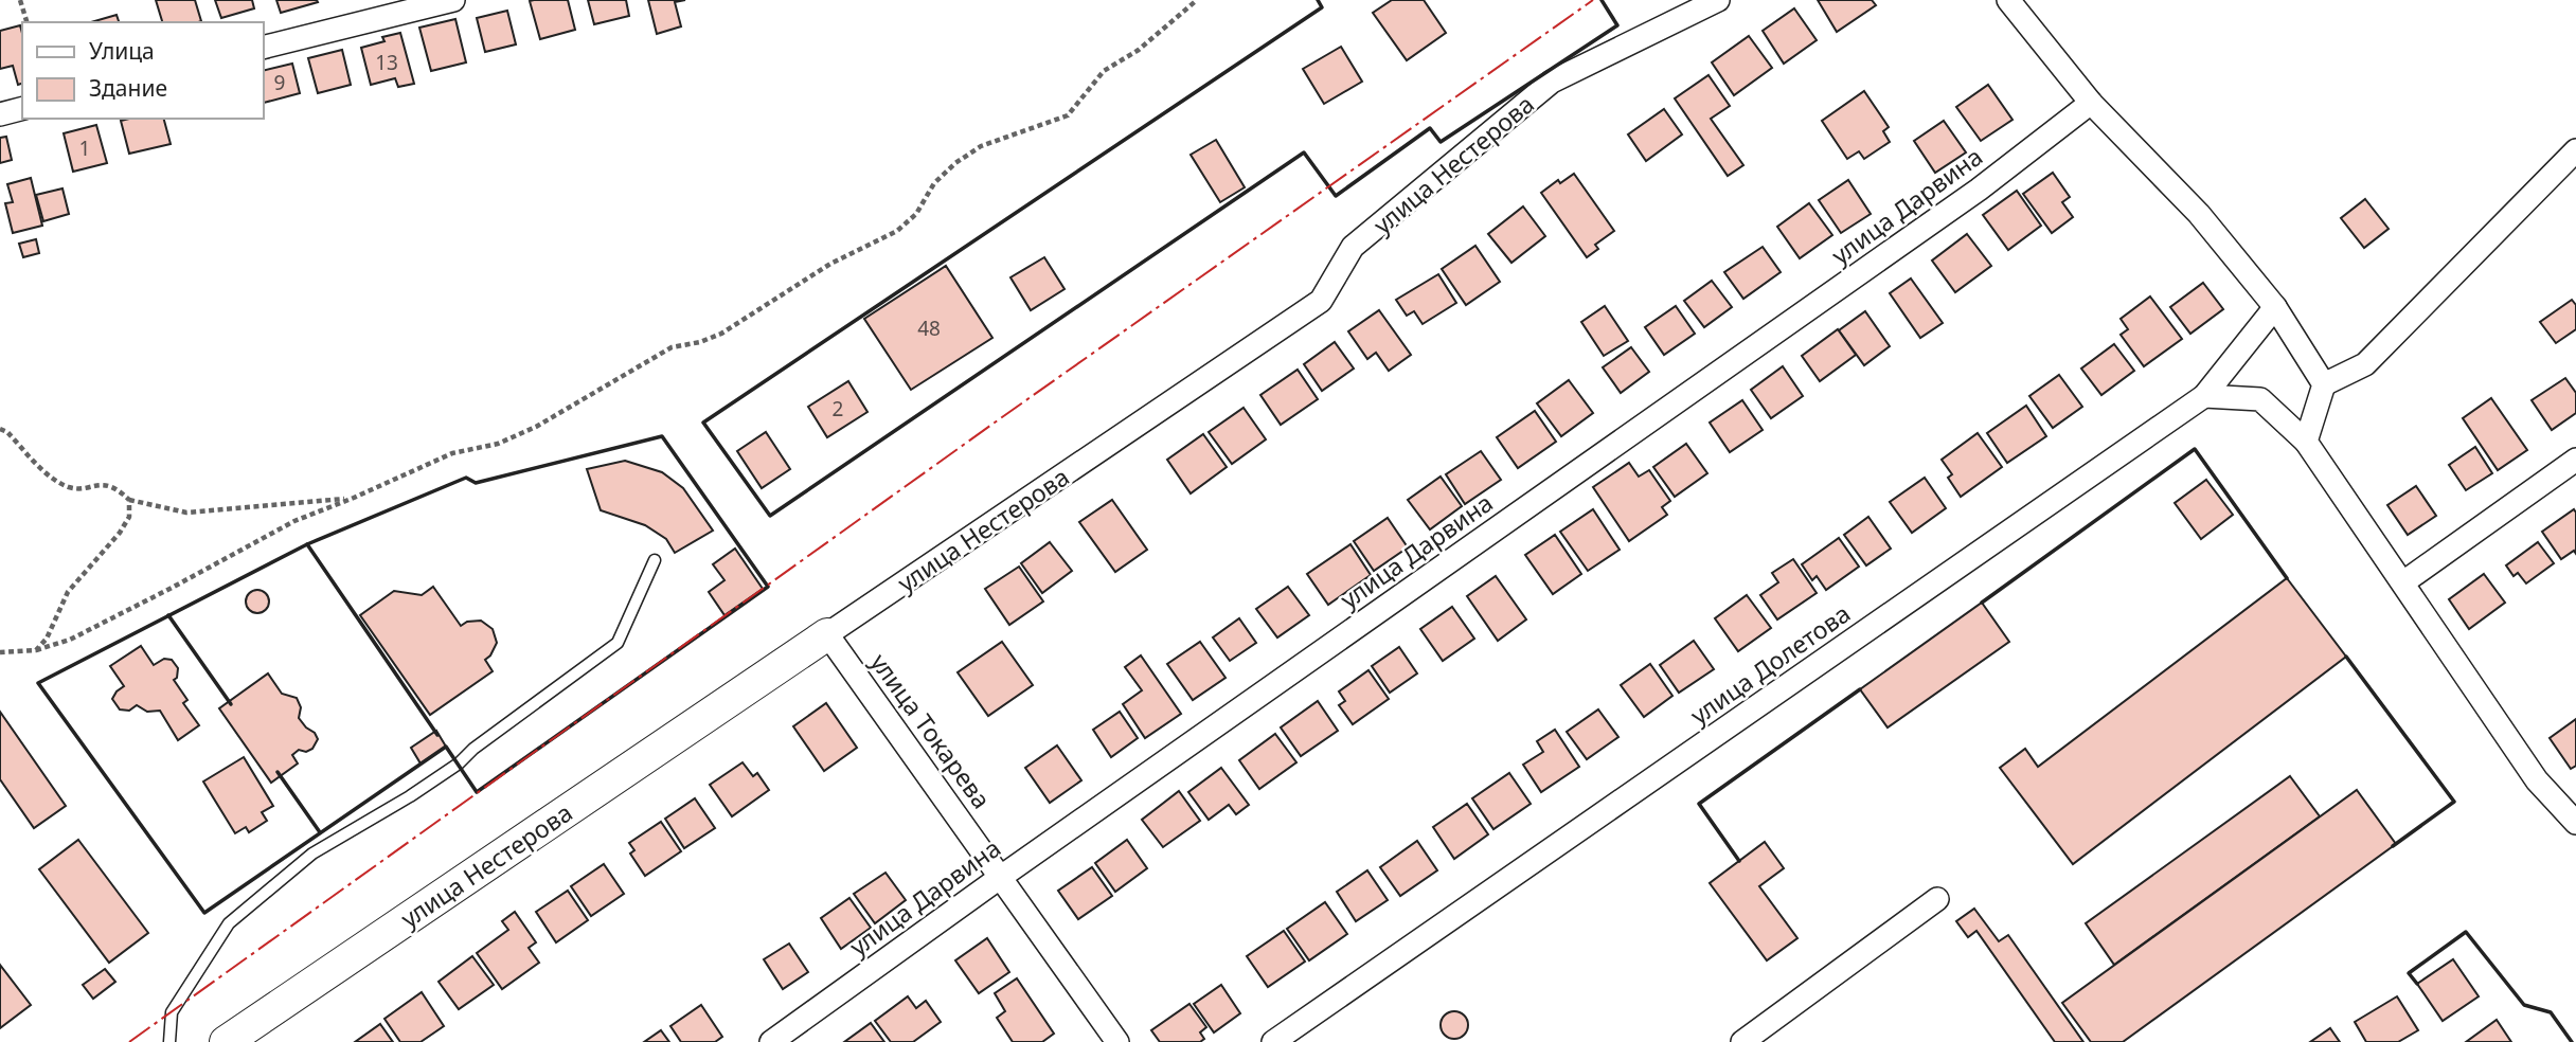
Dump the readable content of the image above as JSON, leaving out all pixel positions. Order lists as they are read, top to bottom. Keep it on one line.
{"streets":{"street":["улица Нестерова","улица Дарвина","улица Долетова","улица Токарева"]},"crossings":[["улица Нестерова","улица Токарева"],["улица Дарвина","улица Токарева"]],"house_numbers":["13","9","1","48","2"],"legend":["Улица","Здание"]}
